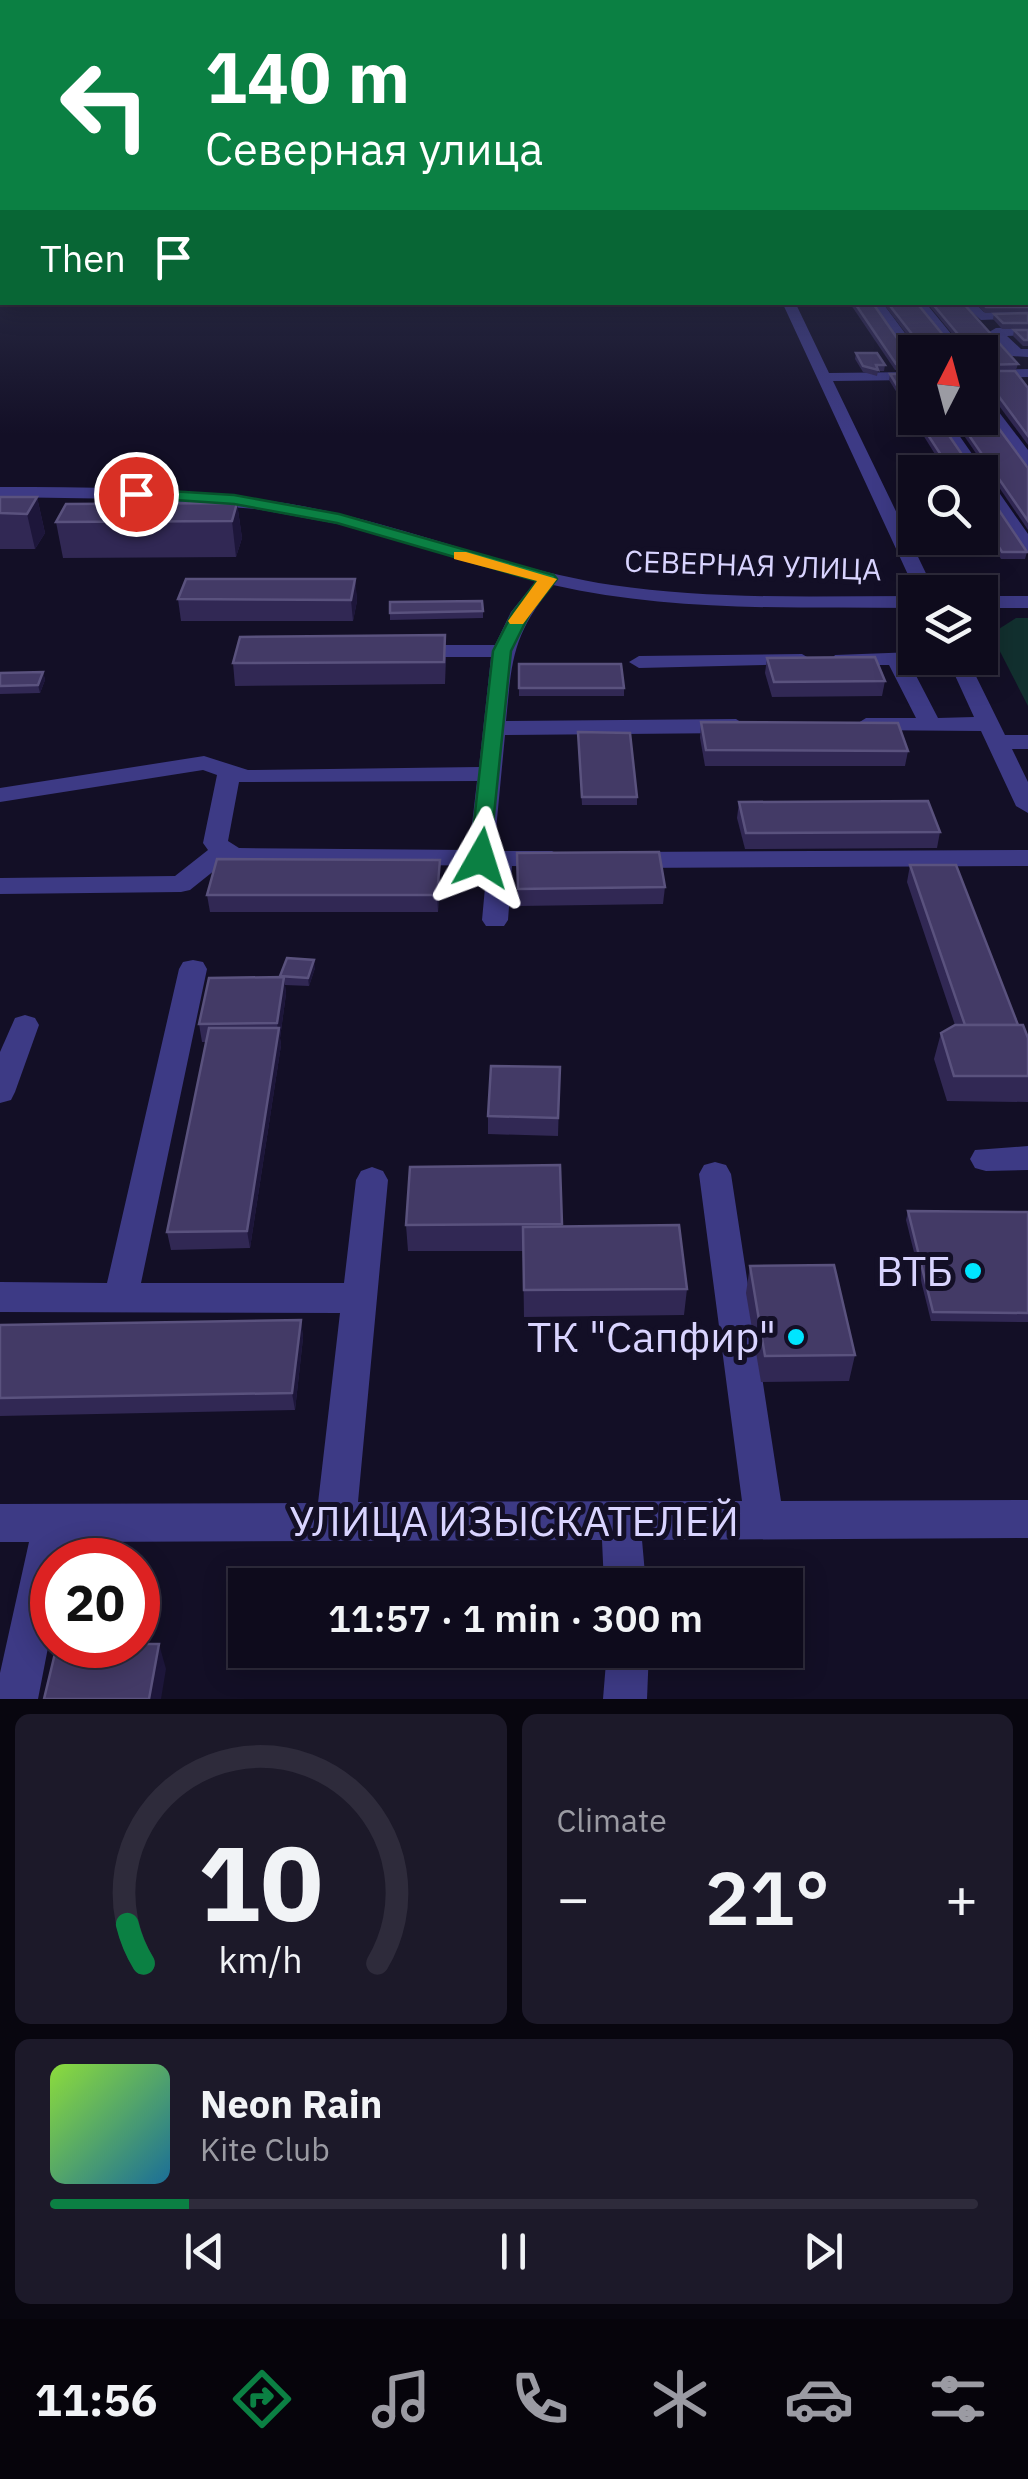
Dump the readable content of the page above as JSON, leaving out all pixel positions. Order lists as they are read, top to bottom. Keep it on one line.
{"streets":{"street":["СЕВЕРНАЯ УЛИЦА","УЛИЦА ИЗЫСКАТЕЛЕЙ"]},"places":["ВТБ","ТК \"Сапфир\""],"north":"top","page":{"turn":["140 m","Северная улица"],"then":"Then","limit":"20","trip":"11:57 · 1 min · 300 m","tile":"Climate","heat":["−","21°","+"],"song":["Neon Rain","Kite Club"],"tabs":"11:56","gauge":["10","km/h"]}}
